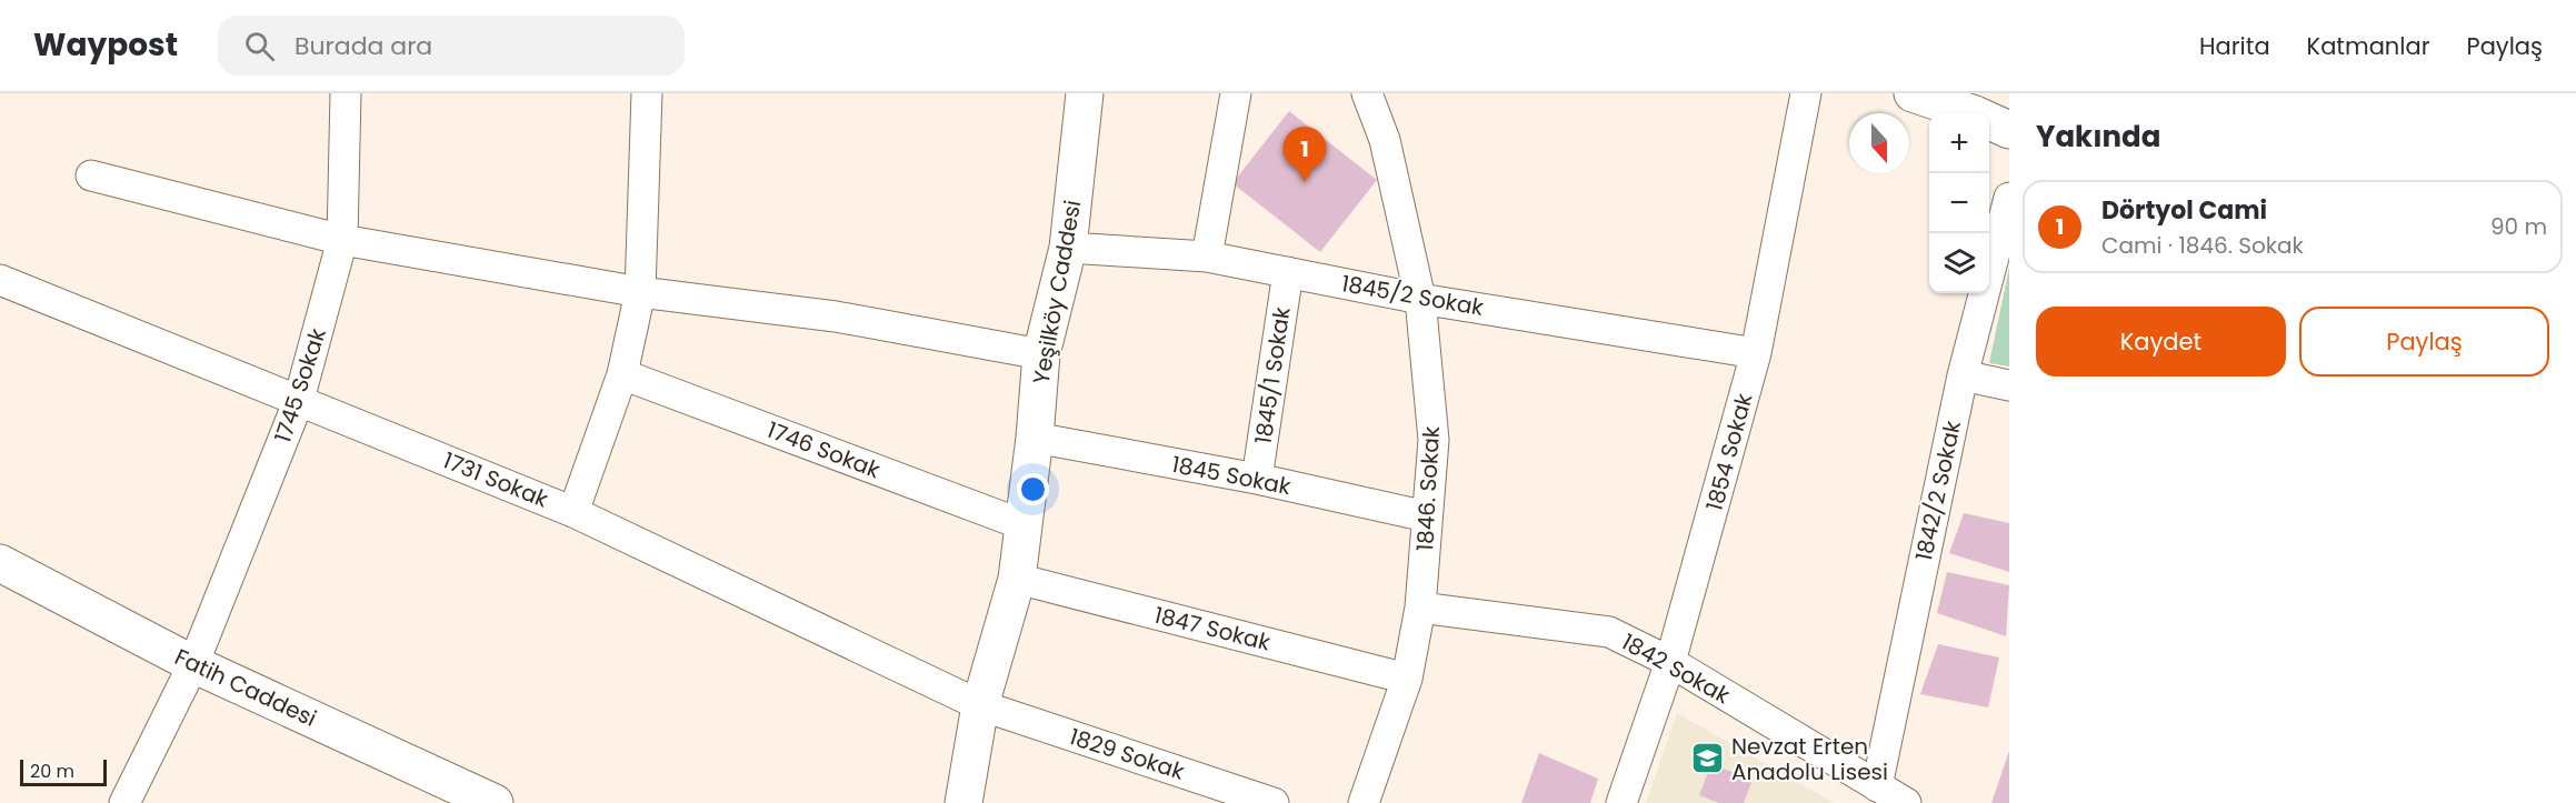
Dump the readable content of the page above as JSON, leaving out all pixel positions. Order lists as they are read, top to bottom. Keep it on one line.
{"streets":{"street":["Yeşilköy Caddesi","1845/2 Sokak","1845/1 Sokak","1745 Sokak","1746 Sokak","1854 Sokak","1845 Sokak","1731 Sokak","1846. Sokak","1842/2 Sokak","1847 Sokak","1842 Sokak","Fatih Caddesi","1829 Sokak"]},"crossings":[["Yeşilköy Caddesi","1845/2 Sokak"],["Yeşilköy Caddesi","1746 Sokak"],["Yeşilköy Caddesi","1845 Sokak"],["Yeşilköy Caddesi","1731 Sokak"],["Yeşilköy Caddesi","1847 Sokak"],["Yeşilköy Caddesi","1829 Sokak"],["1845/2 Sokak","1845/1 Sokak"],["1845/2 Sokak","1854 Sokak"],["1845/2 Sokak","1846. Sokak"],["1845/1 Sokak","1845 Sokak"],["1745 Sokak","1731 Sokak"],["1745 Sokak","Fatih Caddesi"],["1854 Sokak","1842 Sokak"],["1845 Sokak","1846. Sokak"],["1731 Sokak","1829 Sokak"],["1846. Sokak","1847 Sokak"],["1846. Sokak","1842 Sokak"],["1842/2 Sokak","1842 Sokak"]],"places":{"school or university":["Nevzat Erten Anadolu Lisesi"]},"scale_bar":"20 m","north":"bottom","page":{"header":"Waypost","search":"Burada ara","nav":["Harita","Katmanlar","Paylaş"],"heading":"Yakında","map_buttons":["+","−"],"pins":"1","list":[{"mark":"1","name":"Dörtyol Cami","note":"Cami · 1846. Sokak","value":"90 m"}],"buttons":["Kaydet","Paylaş"],"scale":"20 m"}}
